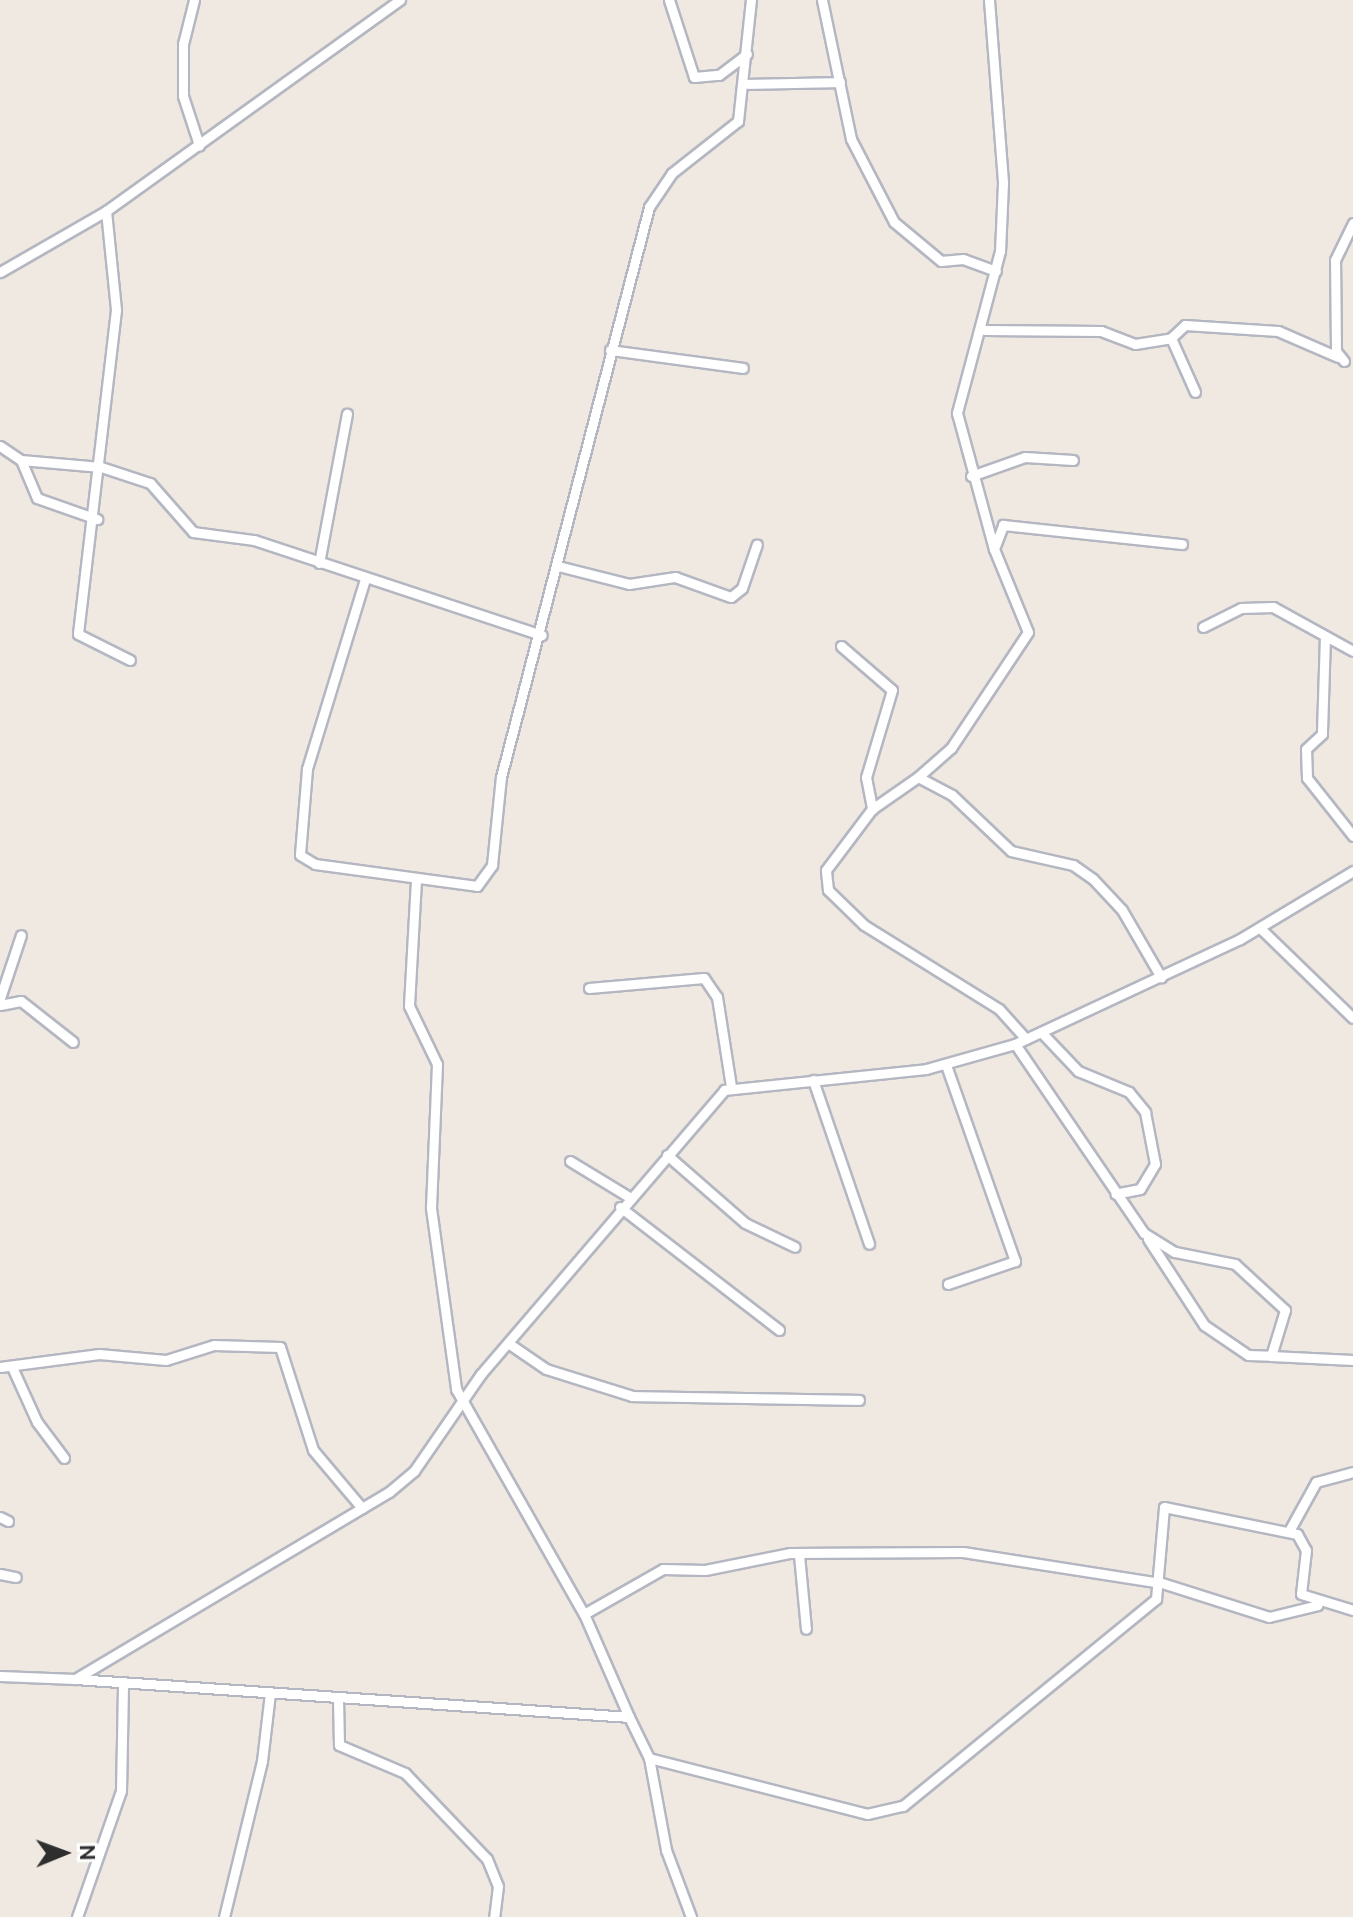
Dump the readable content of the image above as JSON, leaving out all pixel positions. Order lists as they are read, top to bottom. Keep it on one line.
{"north":"right"}
